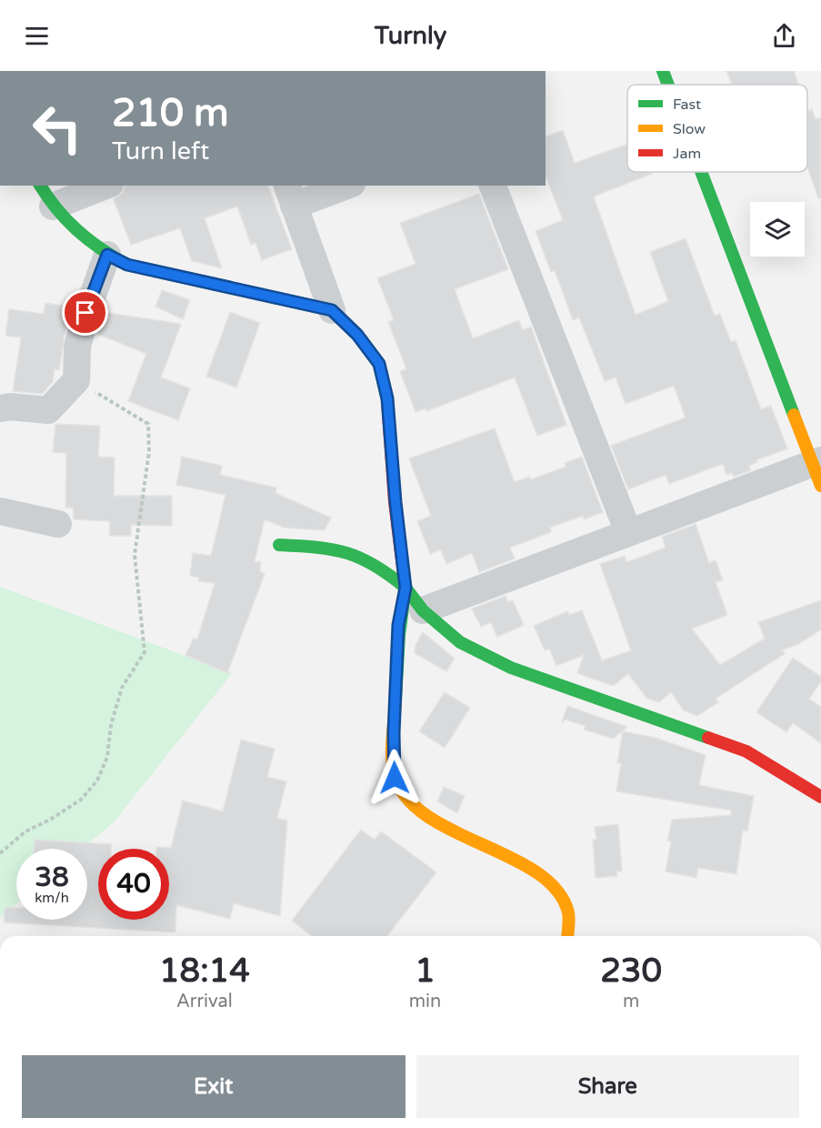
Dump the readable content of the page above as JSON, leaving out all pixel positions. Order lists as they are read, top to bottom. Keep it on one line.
{"legend":["Fast","Slow","Jam"],"page":{"header":"Turnly","turn":["210 m","Turn left"],"speed":"38 km/h","limit":"40","eta":["18:14","Arrival","1","min","230","m"],"buttons":["Exit","Share"]}}
